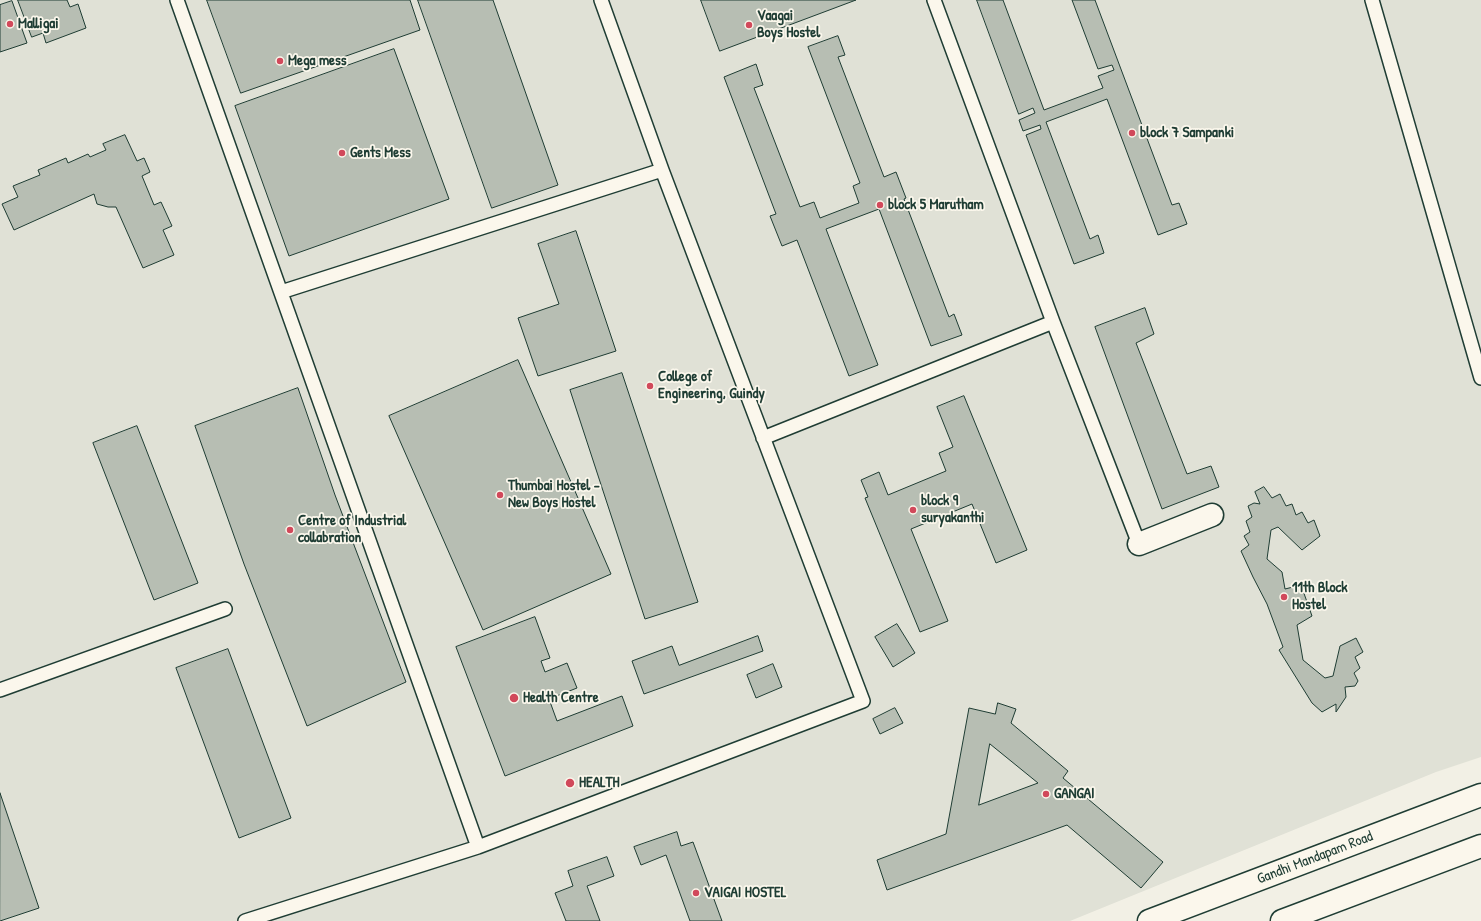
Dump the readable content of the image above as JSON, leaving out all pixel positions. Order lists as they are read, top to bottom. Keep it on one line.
{"streets":{"main road":["Gandhi Mandapam Road"]},"places":["Malligai","Vaagai Boys Hostel","Mega mess","block 7 Sampanki","Gents Mess","block 5 Marutham","College of Engineering, Guindy","Thumbai Hostel - New Boys Hostel","block 9 suryakanthi","Centre of Industrial collabration","11th Block Hostel","Health Centre","HEALTH","GANGAI","VAIGAI HOSTEL"]}
